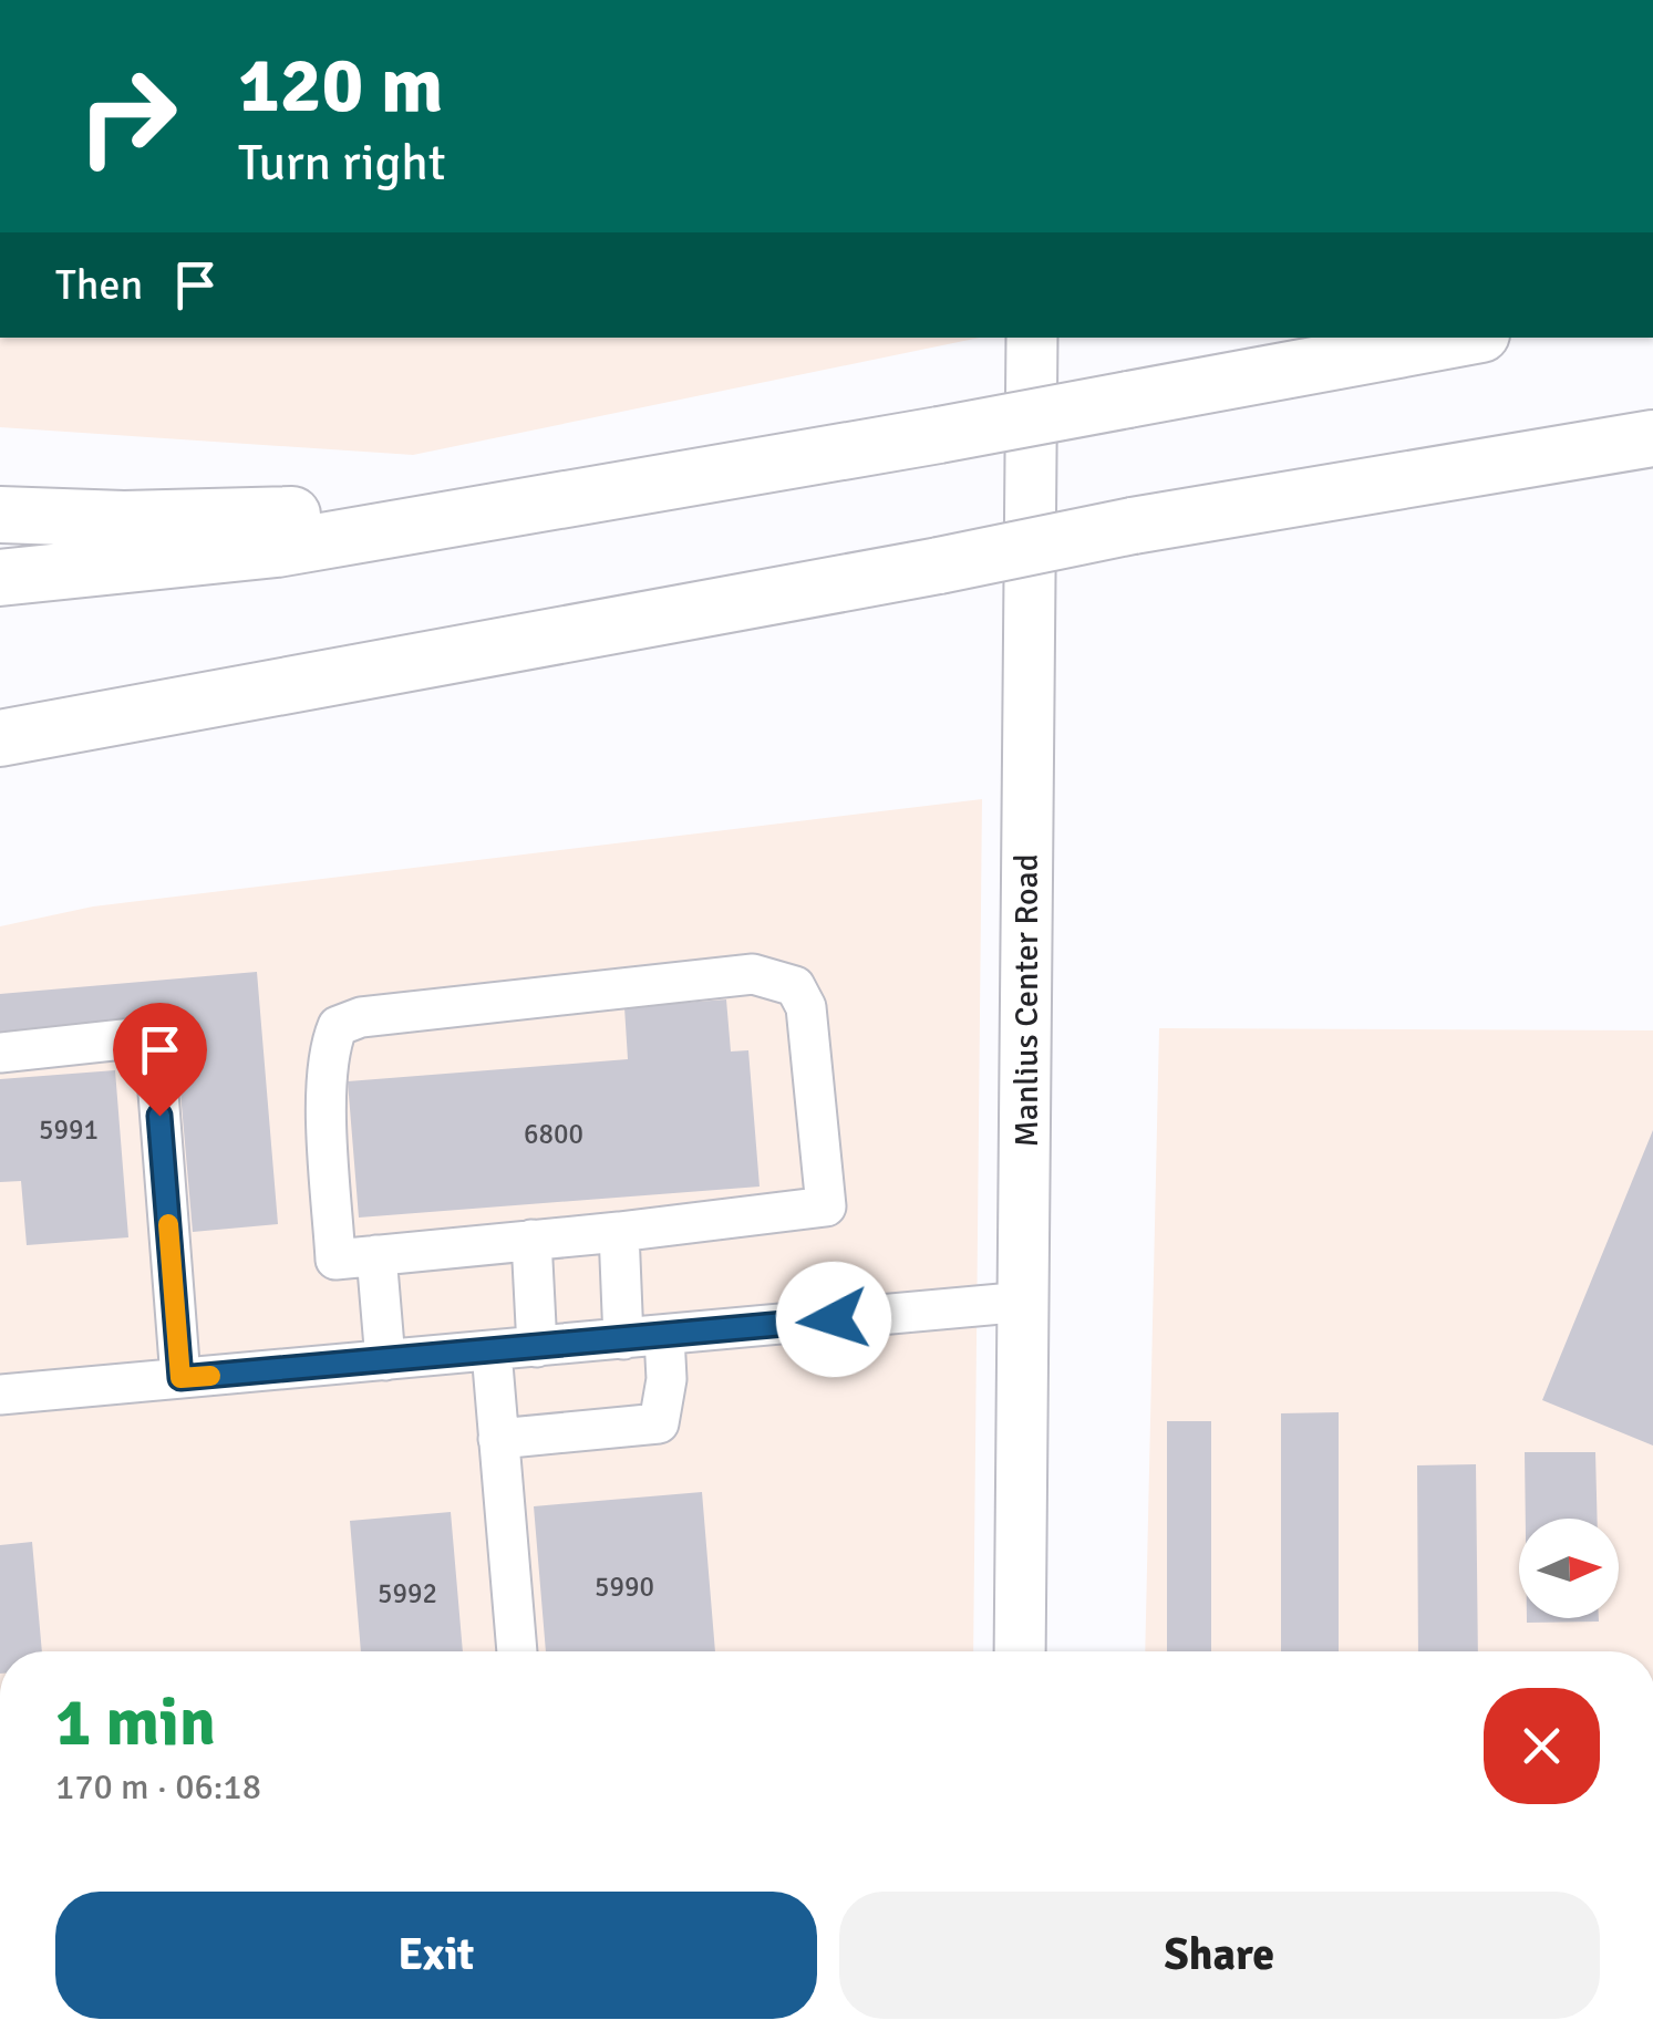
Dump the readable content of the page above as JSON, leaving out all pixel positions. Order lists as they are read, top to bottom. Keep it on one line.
{"streets":{"main road":["Manlius Center Road"]},"house_numbers":["5991","6800","5990","5992"],"north":"right","page":{"turn":["120 m","Turn right"],"then":"Then","heading":["1 min","170 m · 06:18"],"buttons":["Exit","Share"]}}
